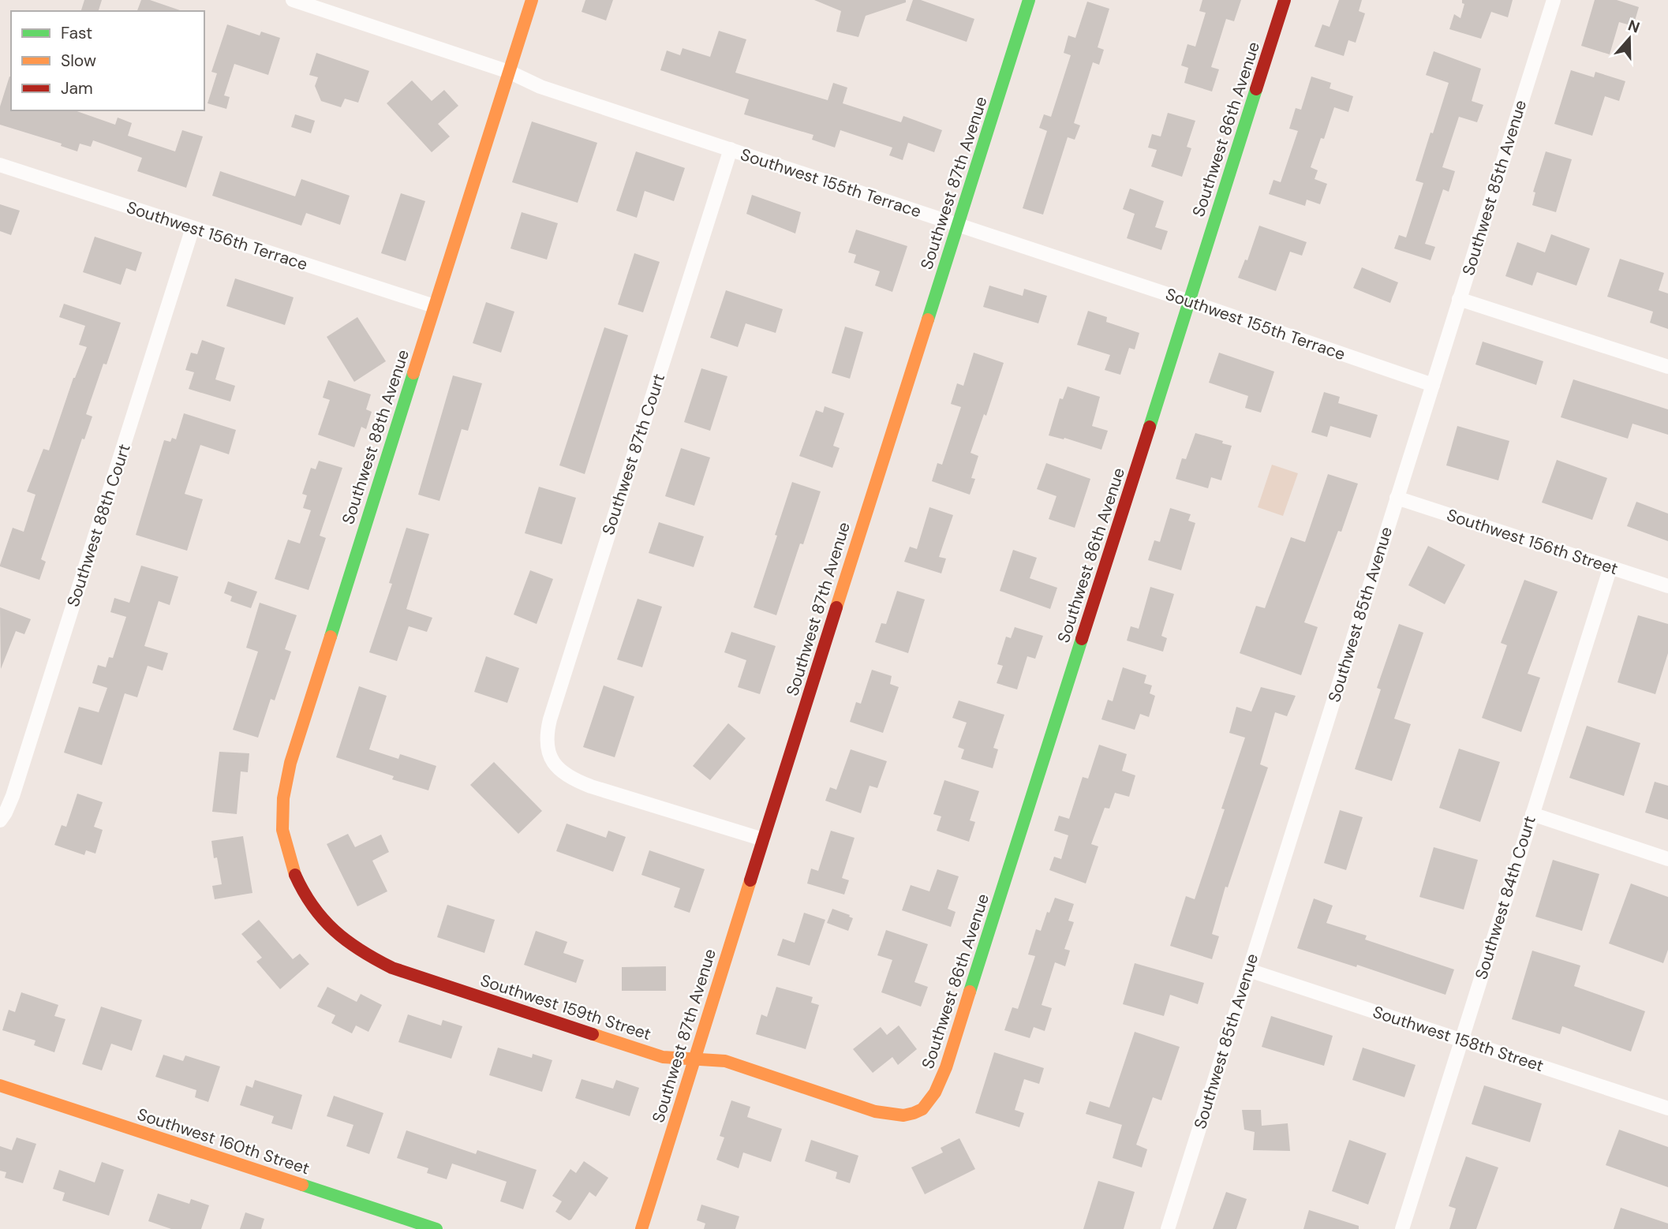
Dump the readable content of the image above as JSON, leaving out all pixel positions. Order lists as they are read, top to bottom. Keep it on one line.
{"streets":{"street":["Southwest 86th Avenue","Southwest 155th Terrace","Southwest 87th Avenue","Southwest 85th Avenue","Southwest 156th Terrace","Southwest 88th Avenue","Southwest 87th Court","Southwest 88th Court","Southwest 156th Street","Southwest 84th Court","Southwest 159th Street","Southwest 158th Street","Southwest 160th Street"]},"crossings":[["Southwest 86th Avenue","Southwest 155th Terrace"],["Southwest 86th Avenue","Southwest 159th Street"],["Southwest 155th Terrace","Southwest 87th Avenue"],["Southwest 155th Terrace","Southwest 85th Avenue"],["Southwest 155th Terrace","Southwest 88th Avenue"],["Southwest 155th Terrace","Southwest 87th Court"],["Southwest 87th Avenue","Southwest 87th Court"],["Southwest 87th Avenue","Southwest 159th Street"],["Southwest 85th Avenue","Southwest 156th Street"],["Southwest 85th Avenue","Southwest 158th Street"],["Southwest 156th Terrace","Southwest 88th Avenue"],["Southwest 156th Terrace","Southwest 88th Court"],["Southwest 88th Avenue","Southwest 159th Street"],["Southwest 156th Street","Southwest 84th Court"],["Southwest 84th Court","Southwest 158th Street"]],"legend":["Fast","Slow","Jam"],"north":"top"}
